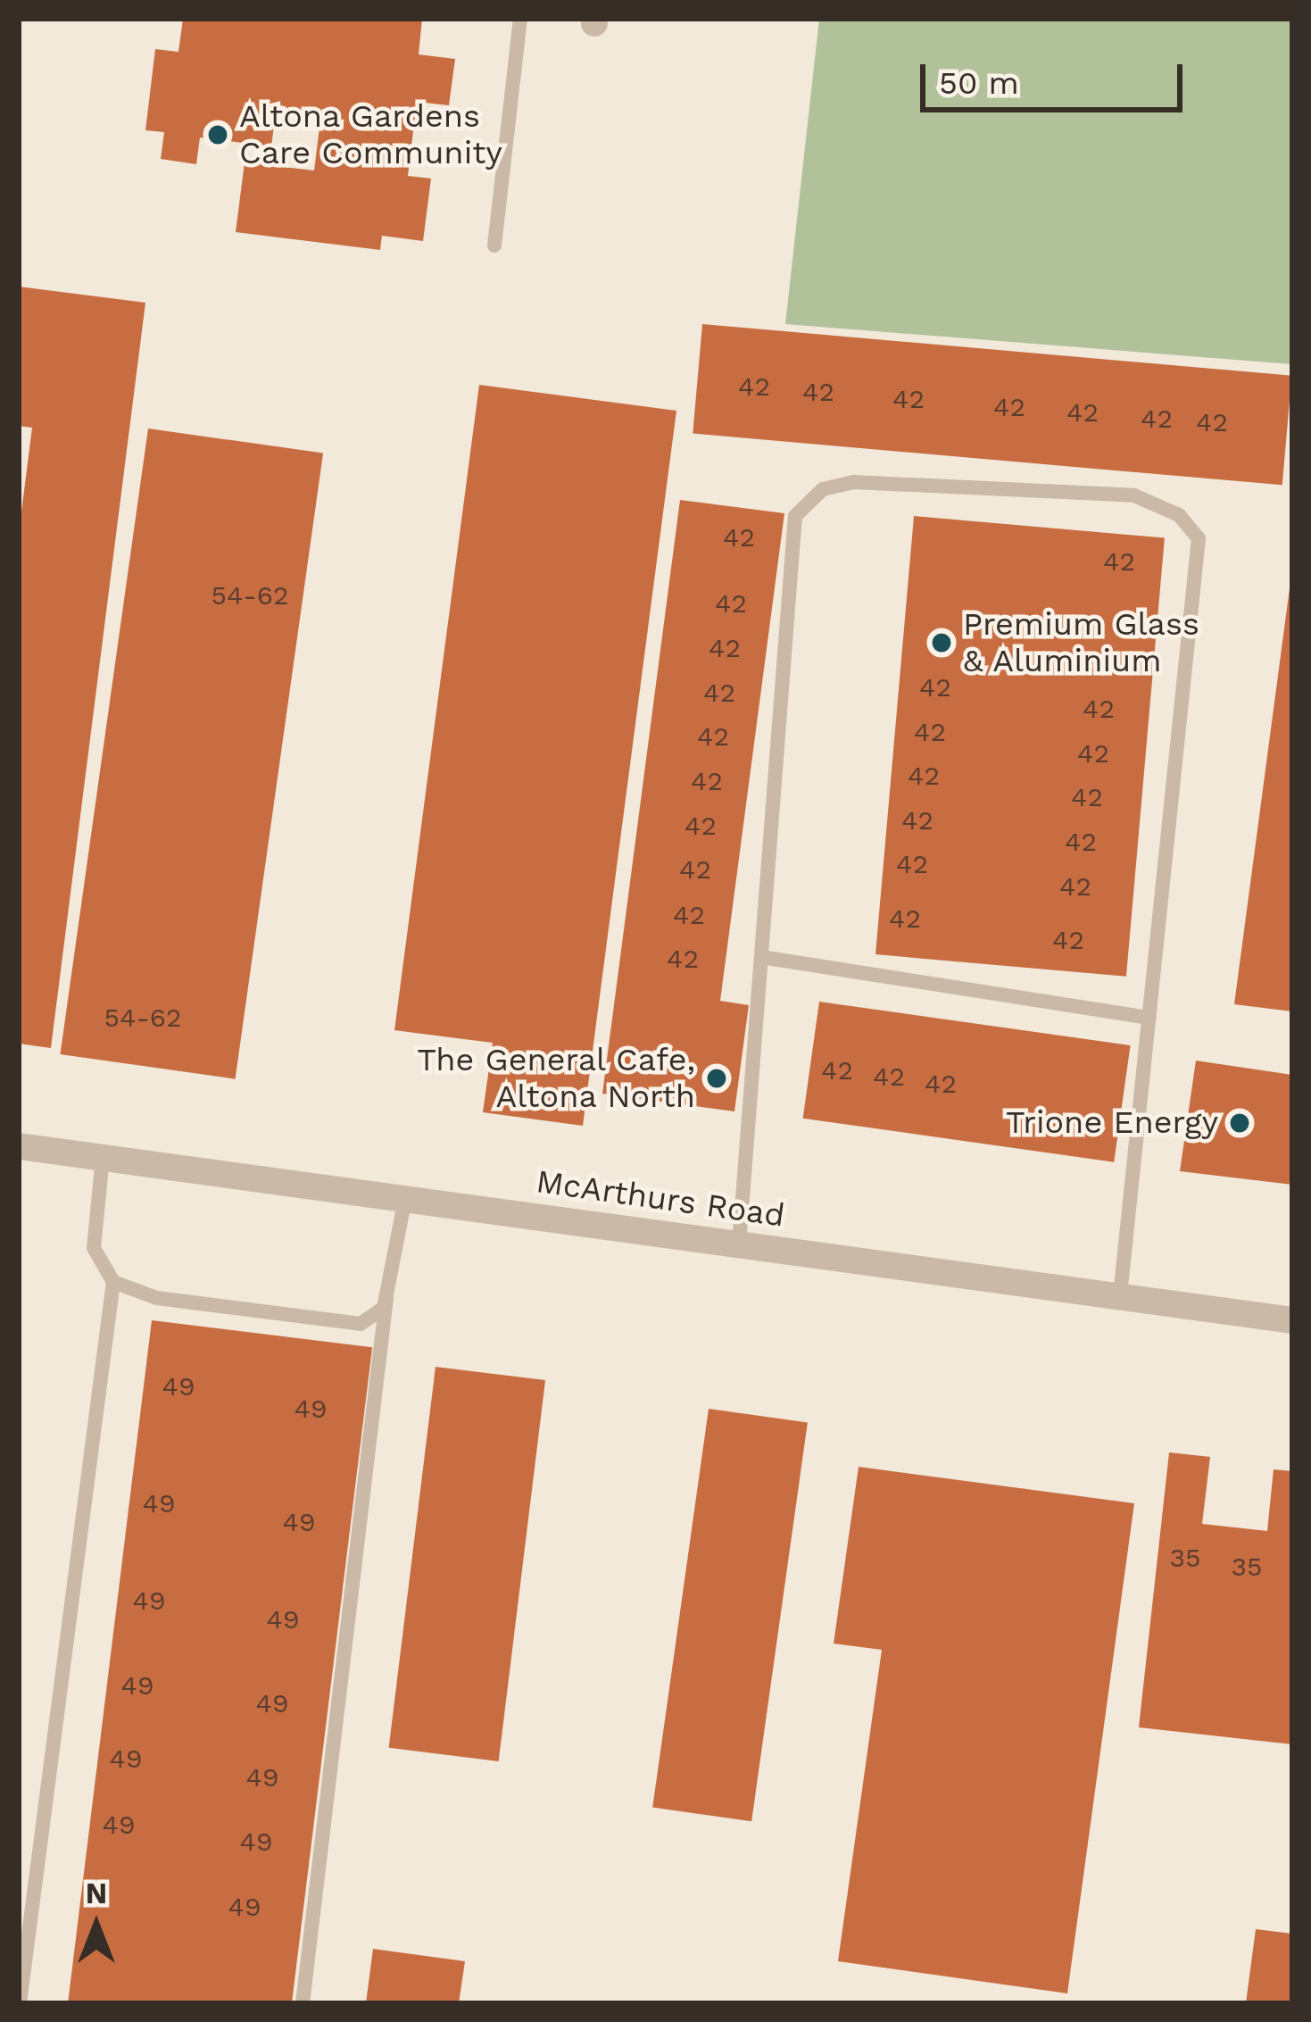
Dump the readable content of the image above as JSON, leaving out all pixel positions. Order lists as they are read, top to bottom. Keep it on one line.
{"streets":{"street":["McArthurs Road"]},"places":["Altona Gardens Care Community","Premium Glass & Aluminium","The General Cafe, Altona North","Trione Energy"],"house_numbers":["42","42","42","42","42","42","42","42","42","54-62","42","42","42","42","42","42","42","42","42","42","42","42","42","42","42","42","42","42","42","42","42","54-62","42","42","42","49","49","49","49","35","35","49","49","49","49","49","49","49","49","49"],"scale_bar":"50 m","north":"top"}
